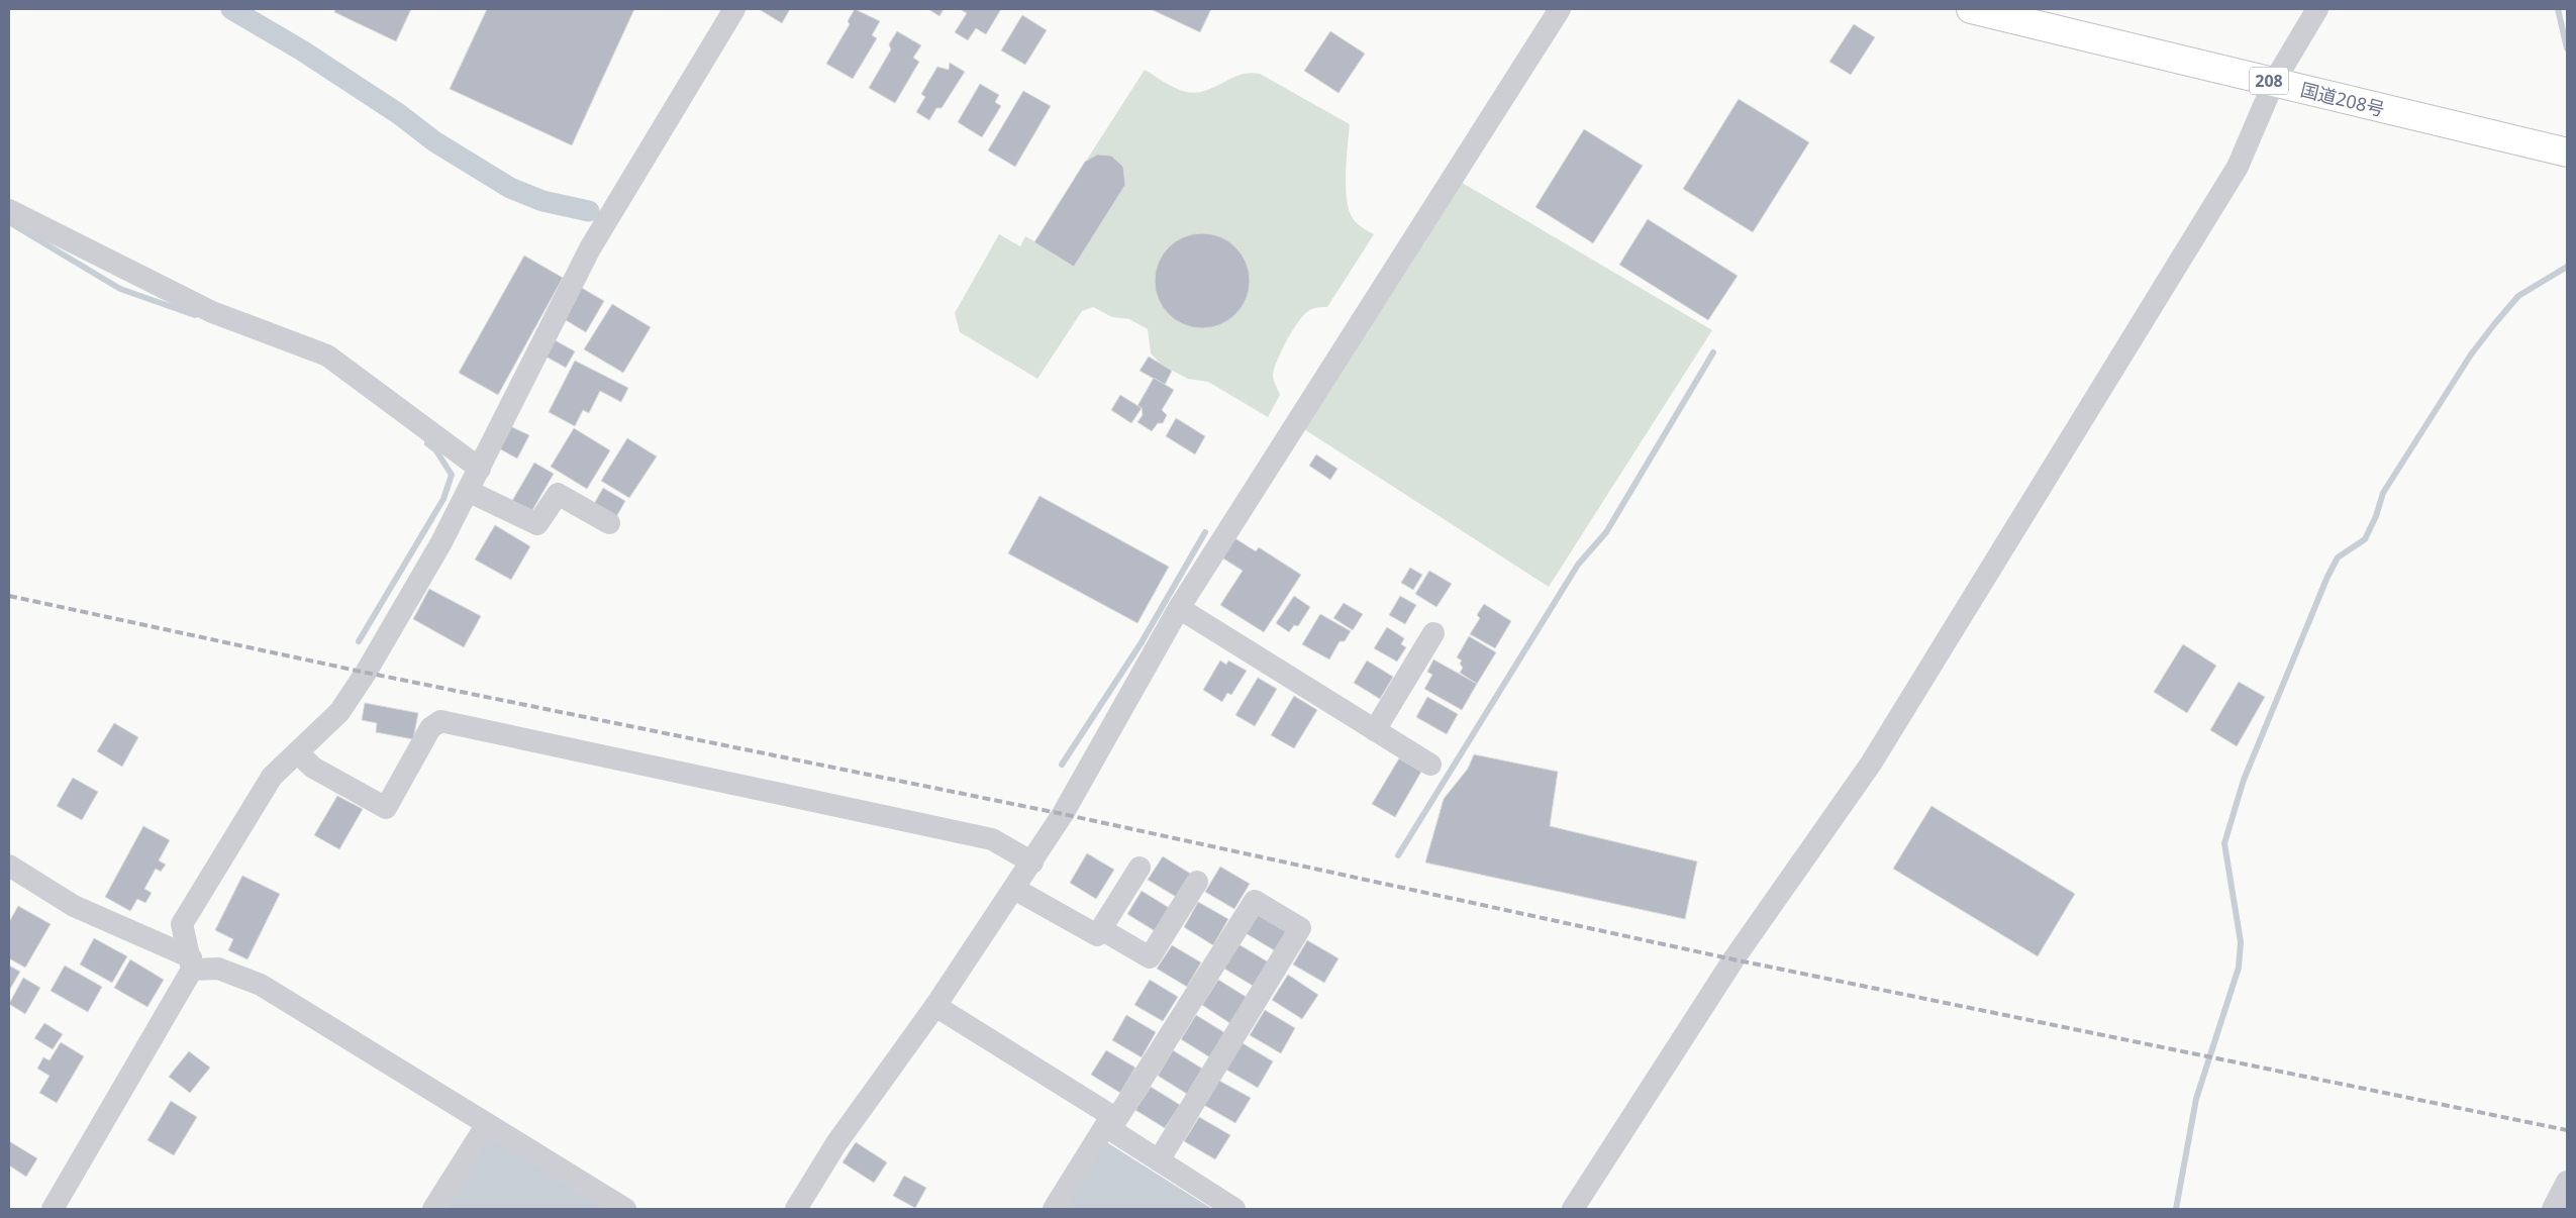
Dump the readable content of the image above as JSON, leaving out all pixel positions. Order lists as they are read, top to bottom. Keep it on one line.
{"streets":{"highway":["208","国道208号"]}}
